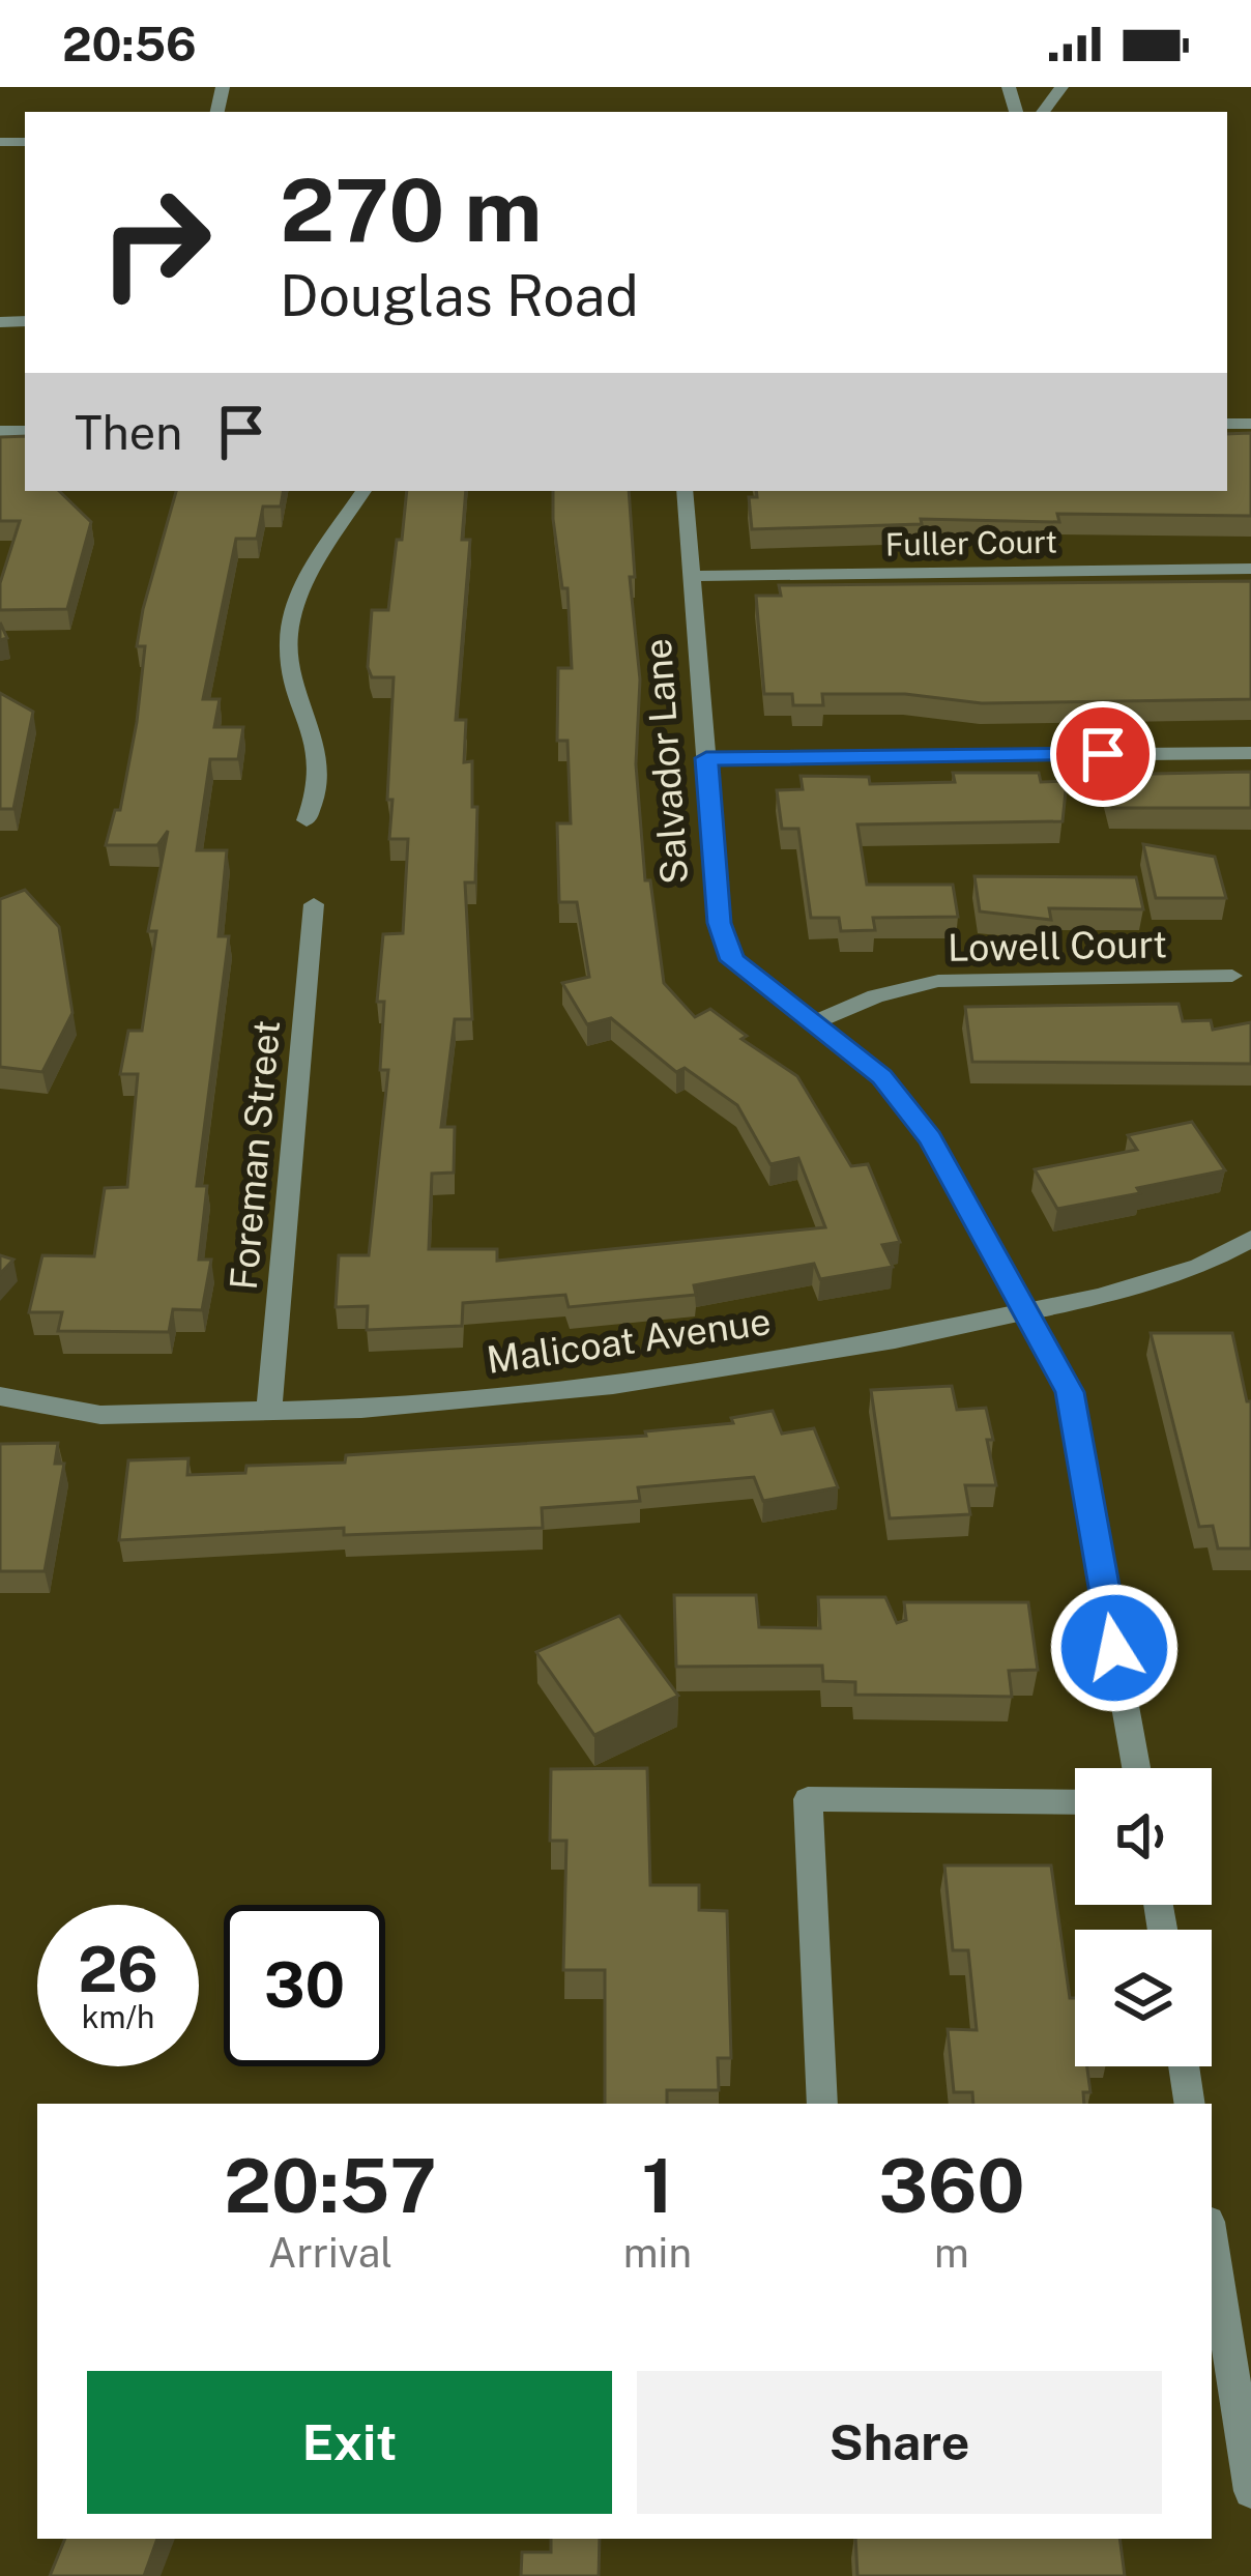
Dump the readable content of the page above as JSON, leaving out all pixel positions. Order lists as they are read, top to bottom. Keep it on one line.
{"streets":{"street":["Fuller Court","Salvador Lane","Lowell Court","Foreman Street","Malicoat Avenue"]},"crossings":[["Fuller Court","Salvador Lane"],["Salvador Lane","Lowell Court"],["Salvador Lane","Malicoat Avenue"],["Foreman Street","Malicoat Avenue"]],"page":{"status":"20:56","turn":["270 m","Douglas Road"],"then":"Then","speed":"26 km/h","limit":"30","eta":["20:57","Arrival","1","min","360","m"],"buttons":["Exit","Share"]}}
